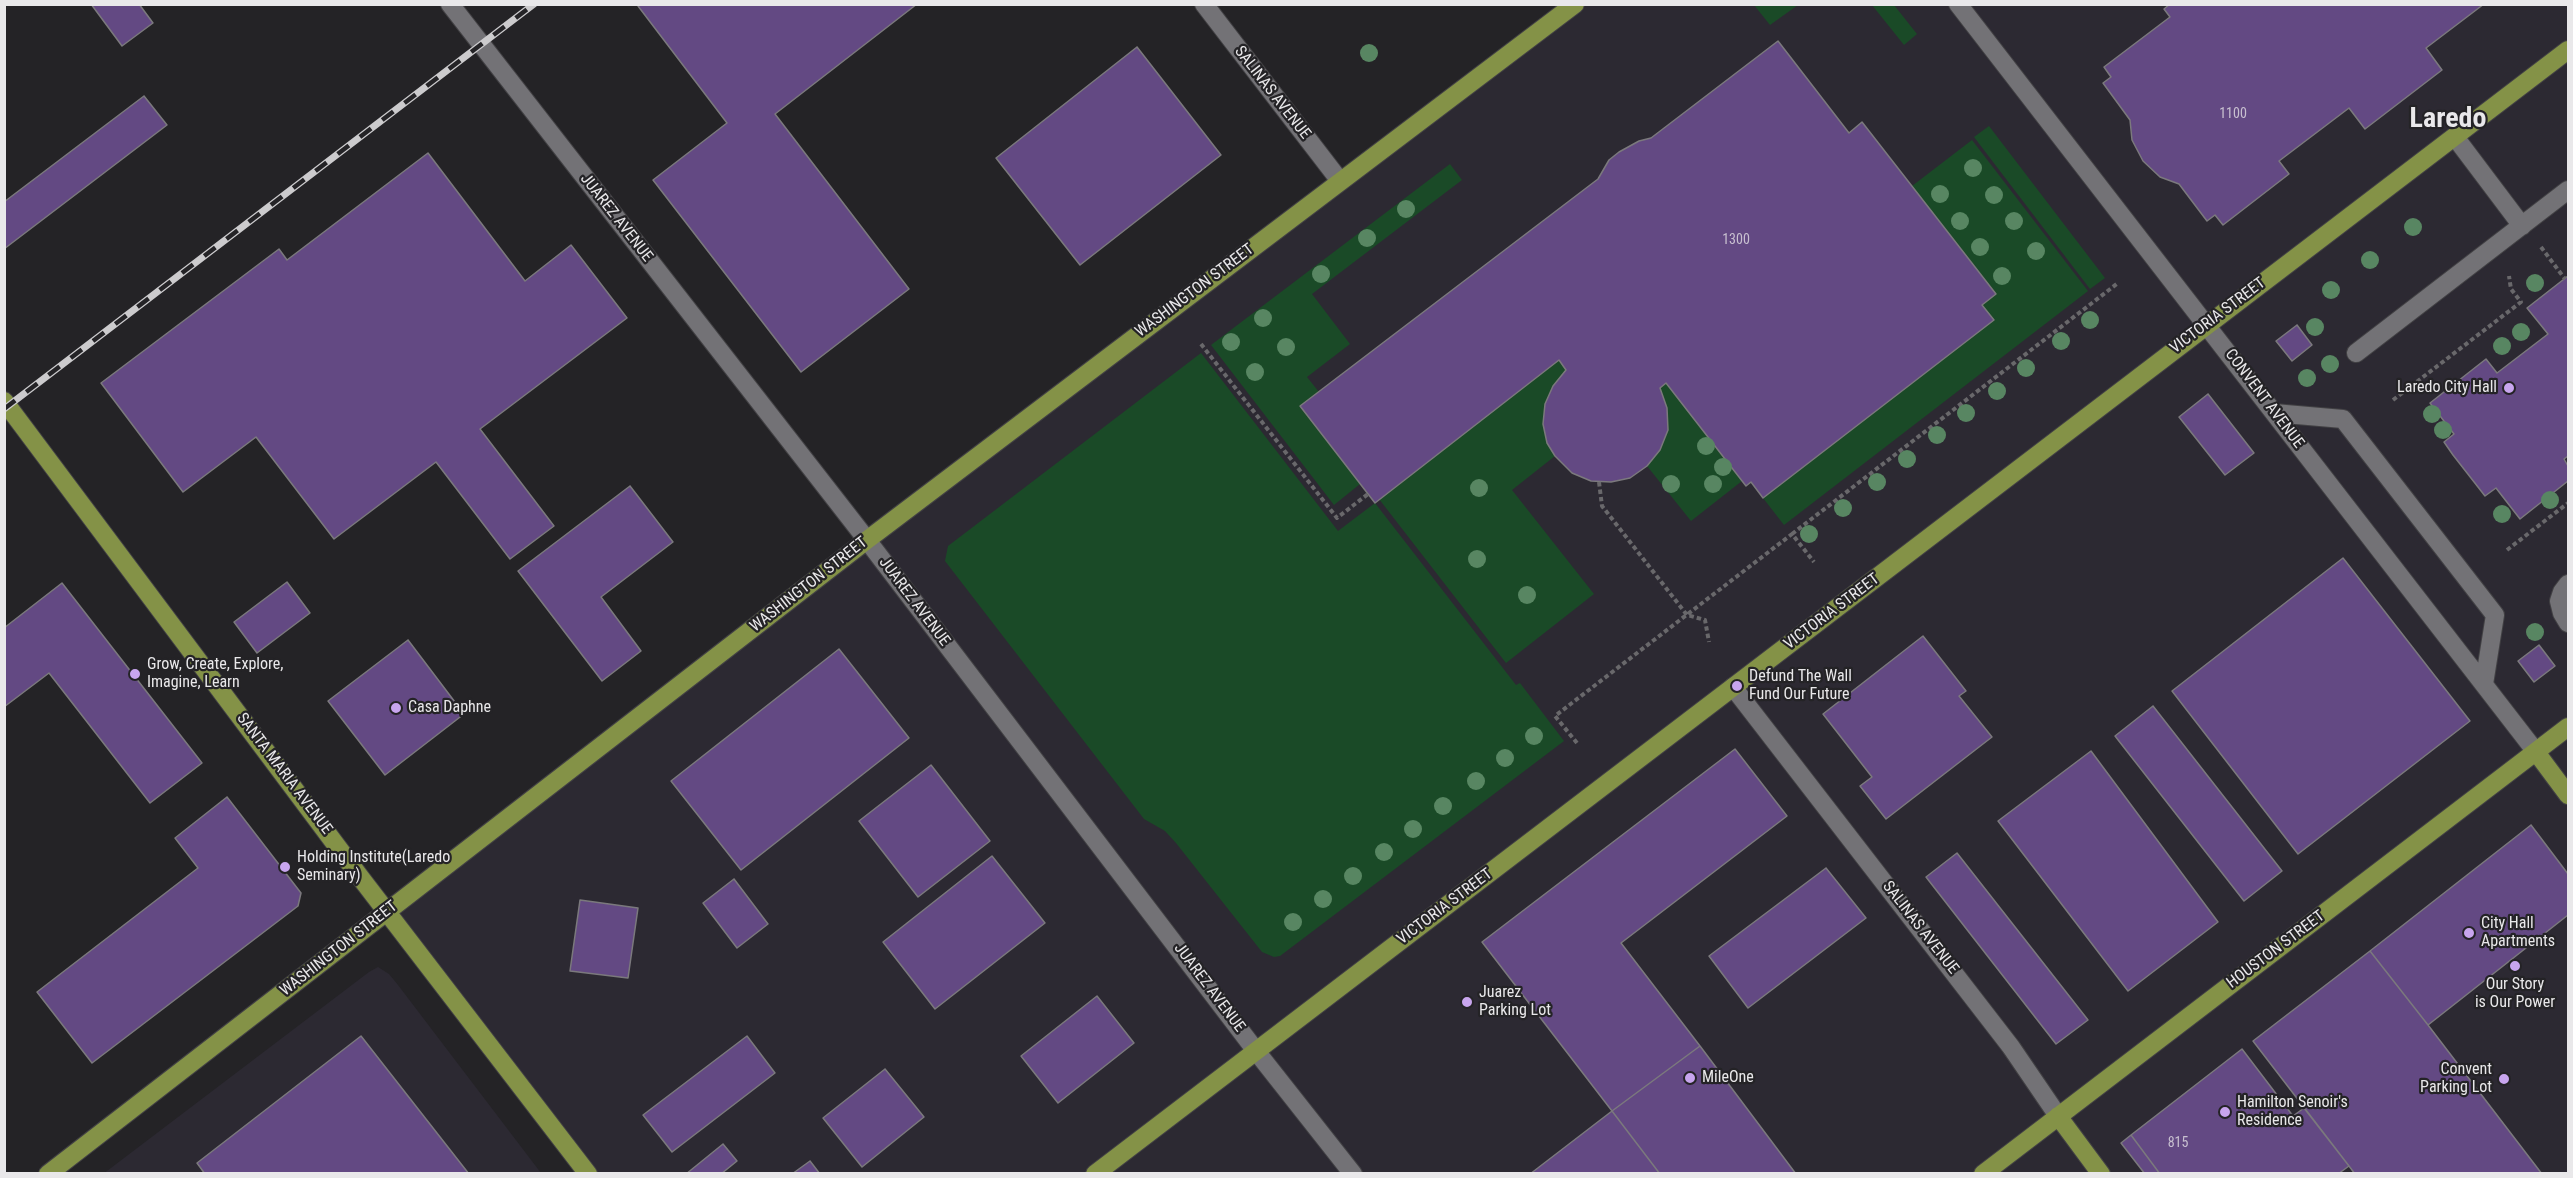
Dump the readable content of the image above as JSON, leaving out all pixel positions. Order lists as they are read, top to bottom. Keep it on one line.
{"streets":{"main road":["SALINAS AVENUE","WASHINGTON STREET","VICTORIA STREET","CONVENT AVENUE","SANTA MARIA AVENUE","HOUSTON STREET"],"street":["JUAREZ AVENUE"]},"crossings":[["SALINAS AVENUE","WASHINGTON STREET"],["SALINAS AVENUE","VICTORIA STREET"],["SALINAS AVENUE","HOUSTON STREET"],["JUAREZ AVENUE","WASHINGTON STREET"],["JUAREZ AVENUE","VICTORIA STREET"],["WASHINGTON STREET","SANTA MARIA AVENUE"],["VICTORIA STREET","CONVENT AVENUE"],["CONVENT AVENUE","HOUSTON STREET"]],"districts":["Laredo"],"places":["Laredo City Hall","Grow, Create, Explore, Imagine, Learn","Defund The Wall Fund Our Future","Casa Daphne","Holding Institute(Laredo Seminary)","City Hall Apartments","Our Story is Our Power","Juarez Parking Lot","MileOne","Convent Parking Lot","Hamilton Senoir's Residence"],"house_numbers":["1100","1300","815"]}
